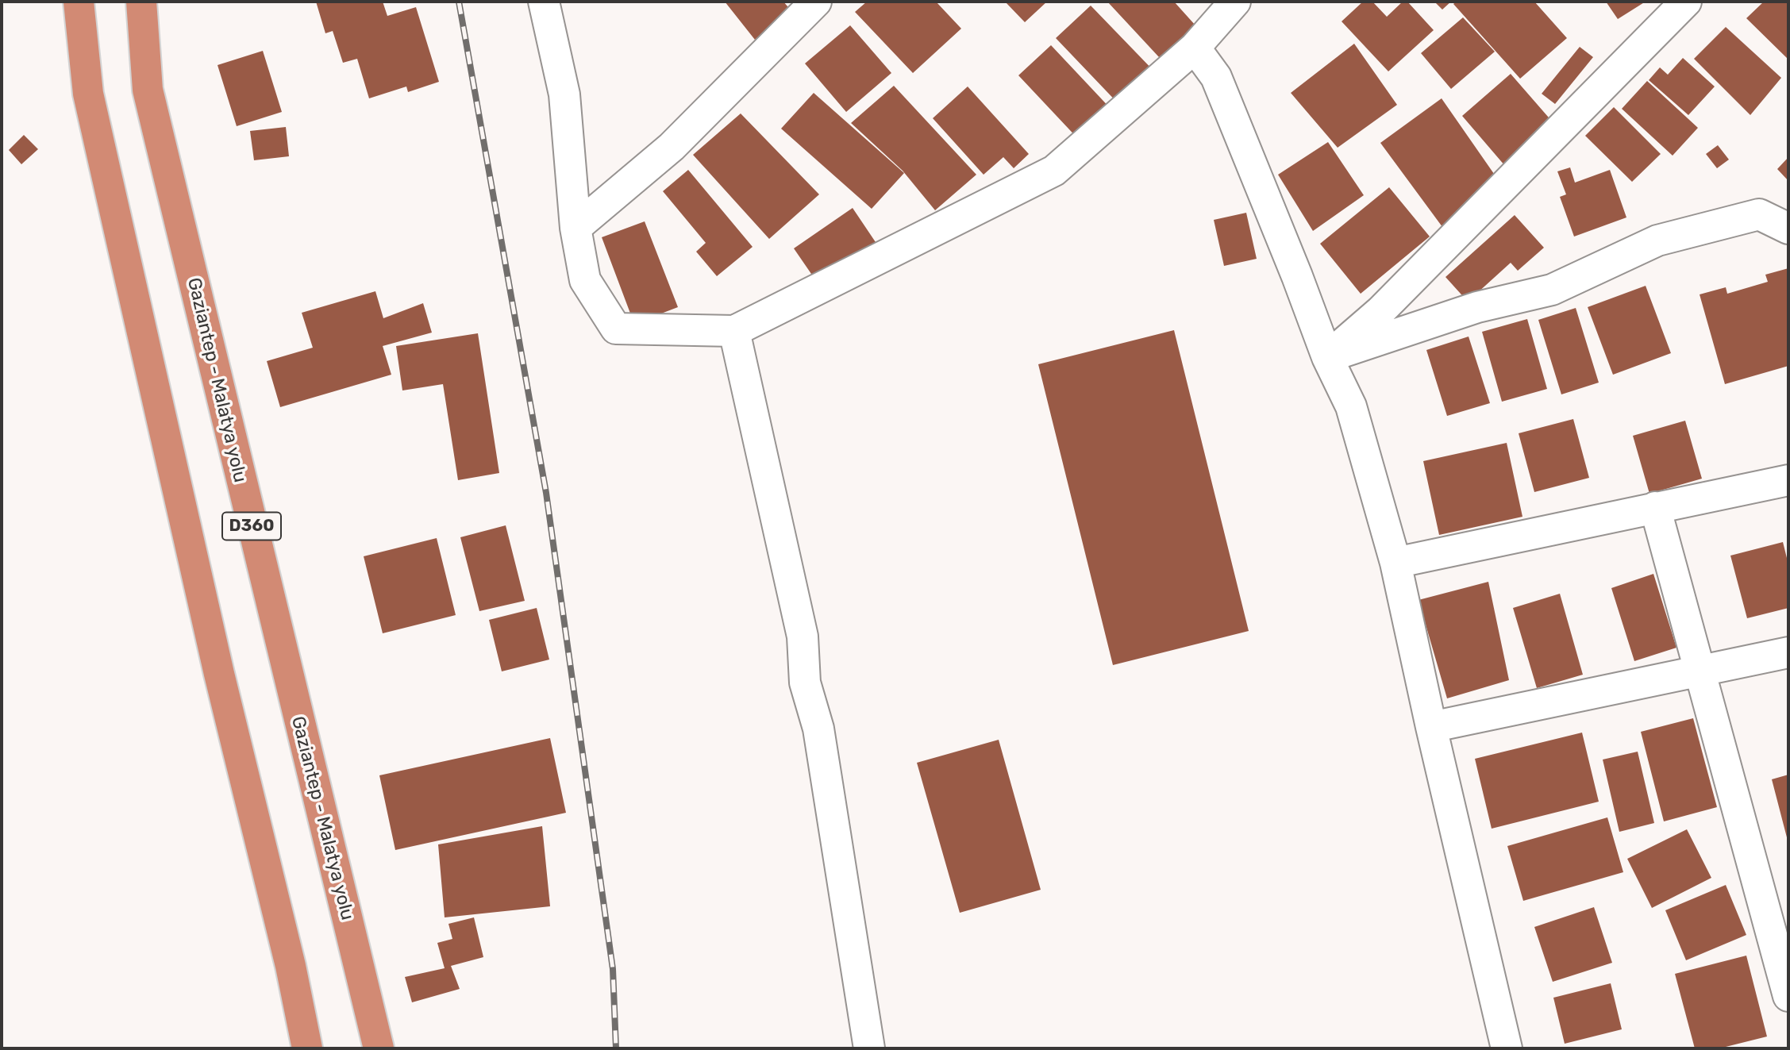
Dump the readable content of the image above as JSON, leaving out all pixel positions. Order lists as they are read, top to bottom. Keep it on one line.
{"streets":{"highway":["Gaziantep - Malatya yolu","D360"]}}
